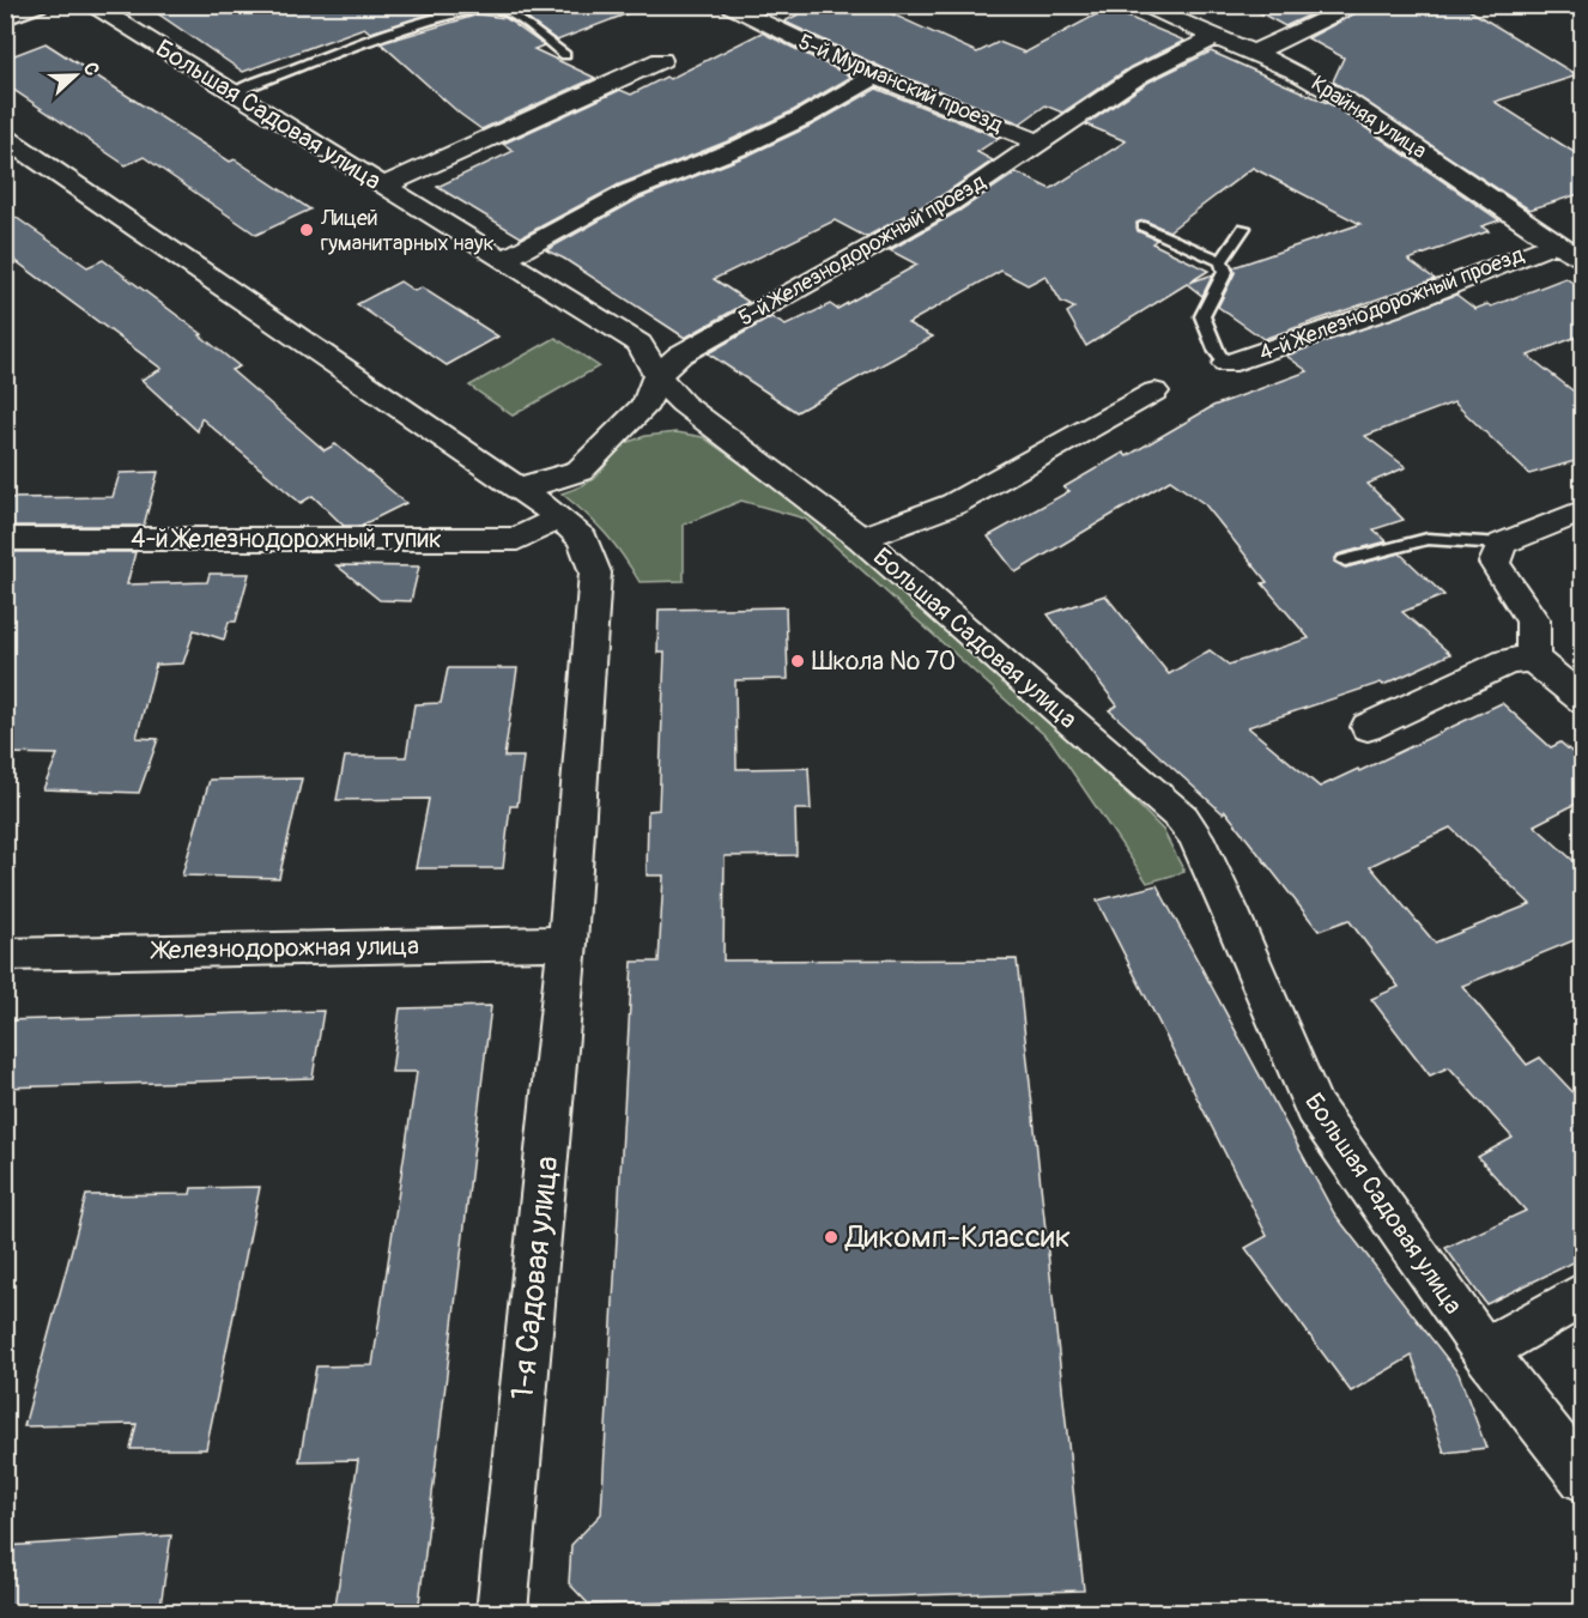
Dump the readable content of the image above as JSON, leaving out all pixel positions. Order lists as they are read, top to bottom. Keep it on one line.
{"streets":{"street":["5-й Мурманский проезд","Большая Садовая улица","Крайняя улица","5-й Железнодорожный проезд","4-й Железнодорожный проезд","4-й Железнодорожный тупик","Железнодорожная улица","1-я Садовая улица"]},"crossings":[["5-й Мурманский проезд","5-й Железнодорожный проезд"],["Большая Садовая улица","5-й Железнодорожный проезд"],["Крайняя улица","5-й Железнодорожный проезд"],["Крайняя улица","4-й Железнодорожный проезд"],["Железнодорожная улица","1-я Садовая улица"]],"places":["Лицей гуманитарных наук","Школа № 70","Дикомп-Классик"],"north":"right"}
